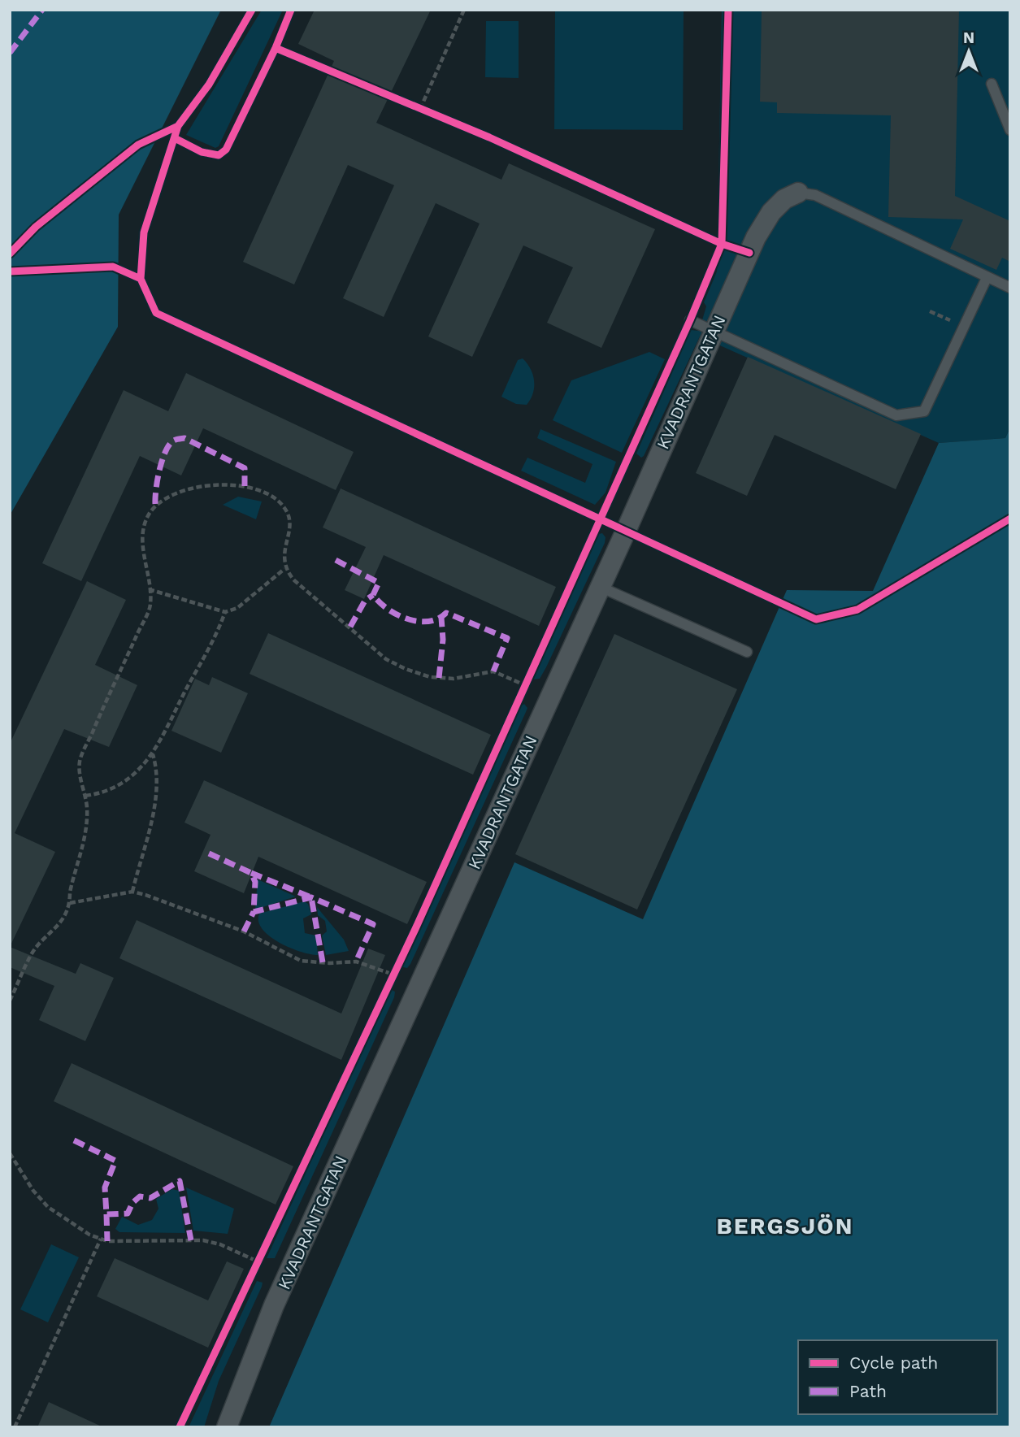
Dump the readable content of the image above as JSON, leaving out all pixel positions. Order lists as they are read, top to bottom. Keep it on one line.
{"streets":{"street":["KVADRANTGATAN"]},"districts":["BERGSJÖN"],"legend":["Cycle path","Path"],"north":"top"}
